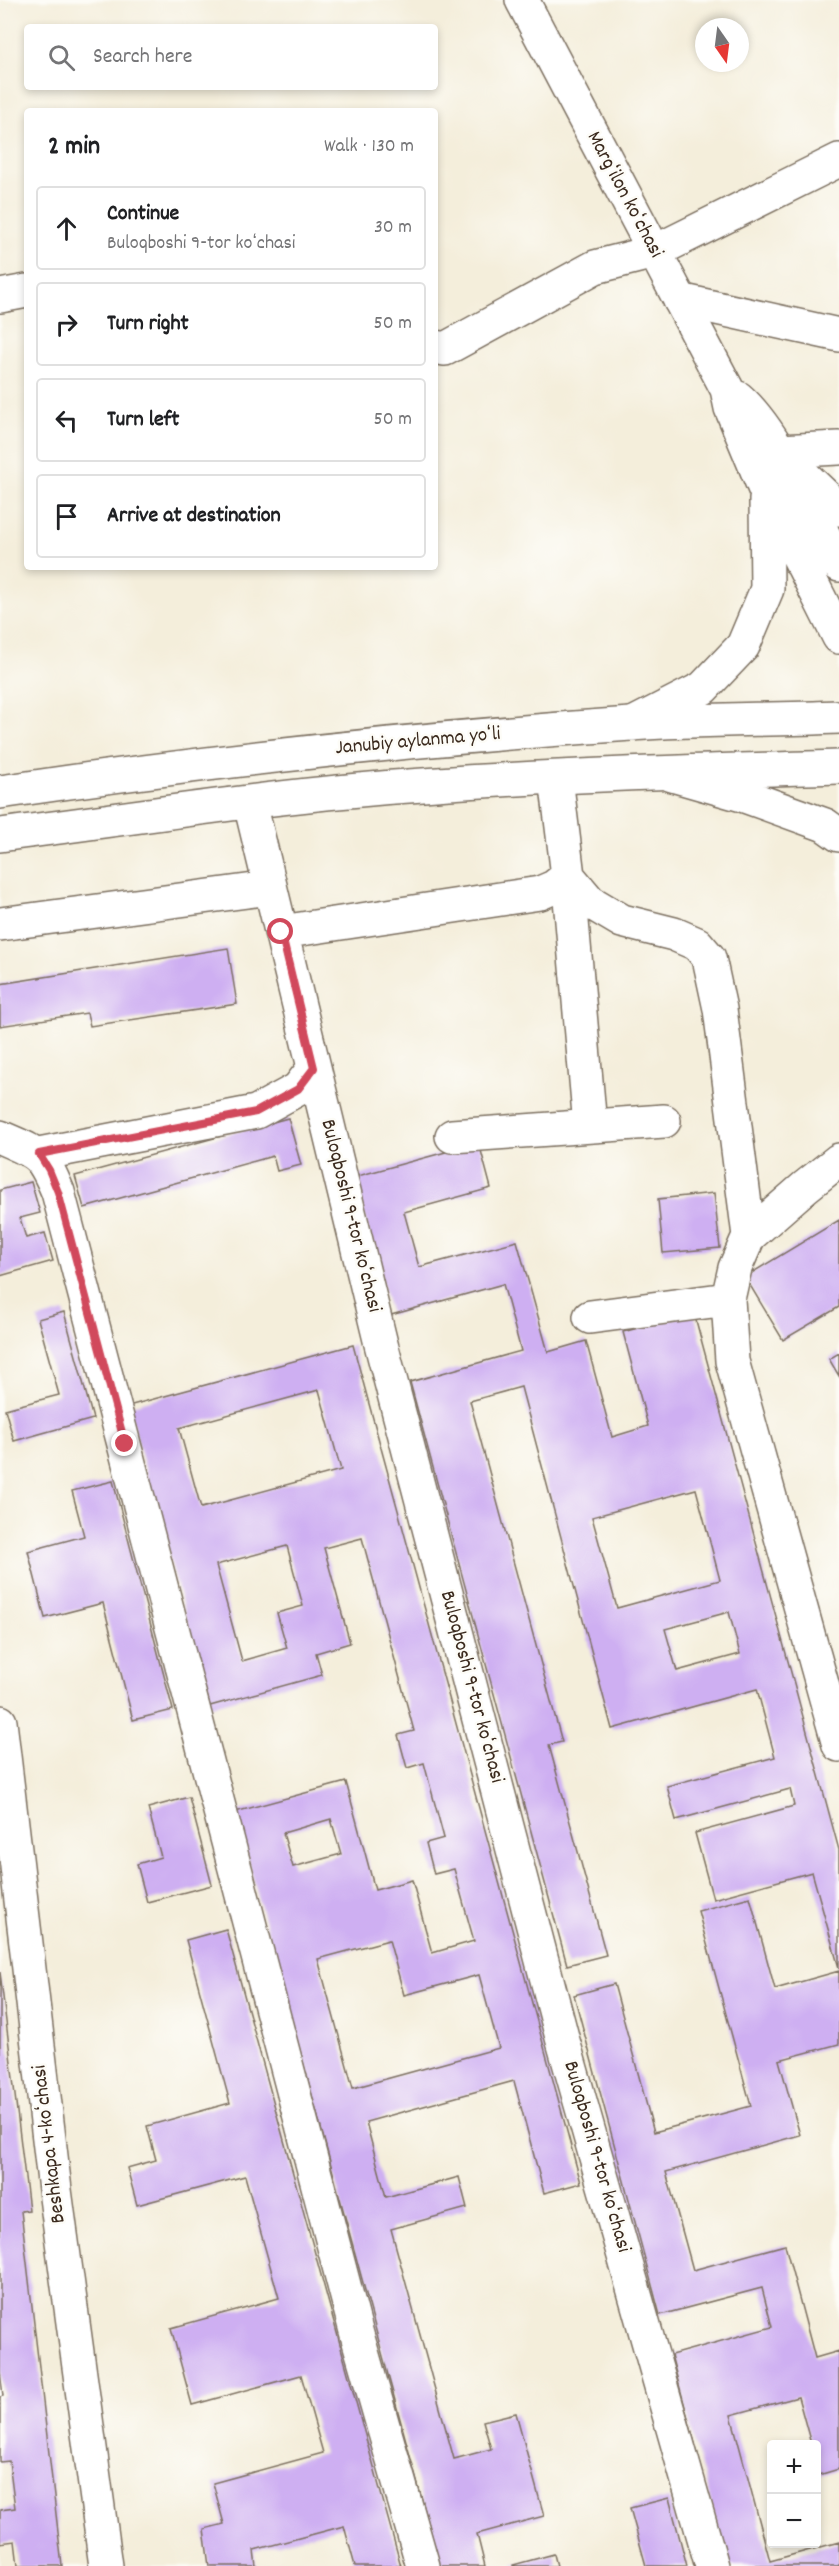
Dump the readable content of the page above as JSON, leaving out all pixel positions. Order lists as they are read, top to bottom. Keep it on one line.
{"streets":{"main road":["Margʻilon koʻchasi","Janubiy aylanma yoʻli","Buloqboshi 9-tor koʻchasi","Beshkapa 4-koʻchasi"]},"crossings":[["Janubiy aylanma yoʻli","Buloqboshi 9-tor koʻchasi"]],"north":"bottom","page":{"search":"Search here","heading":["2 min","Walk · 130 m"],"list":[["Continue","Buloqboshi 9-tor koʻchasi","30 m"],["Turn right","50 m"],["Turn left","50 m"],"Arrive at destination"],"map_buttons":["+","−"]}}
